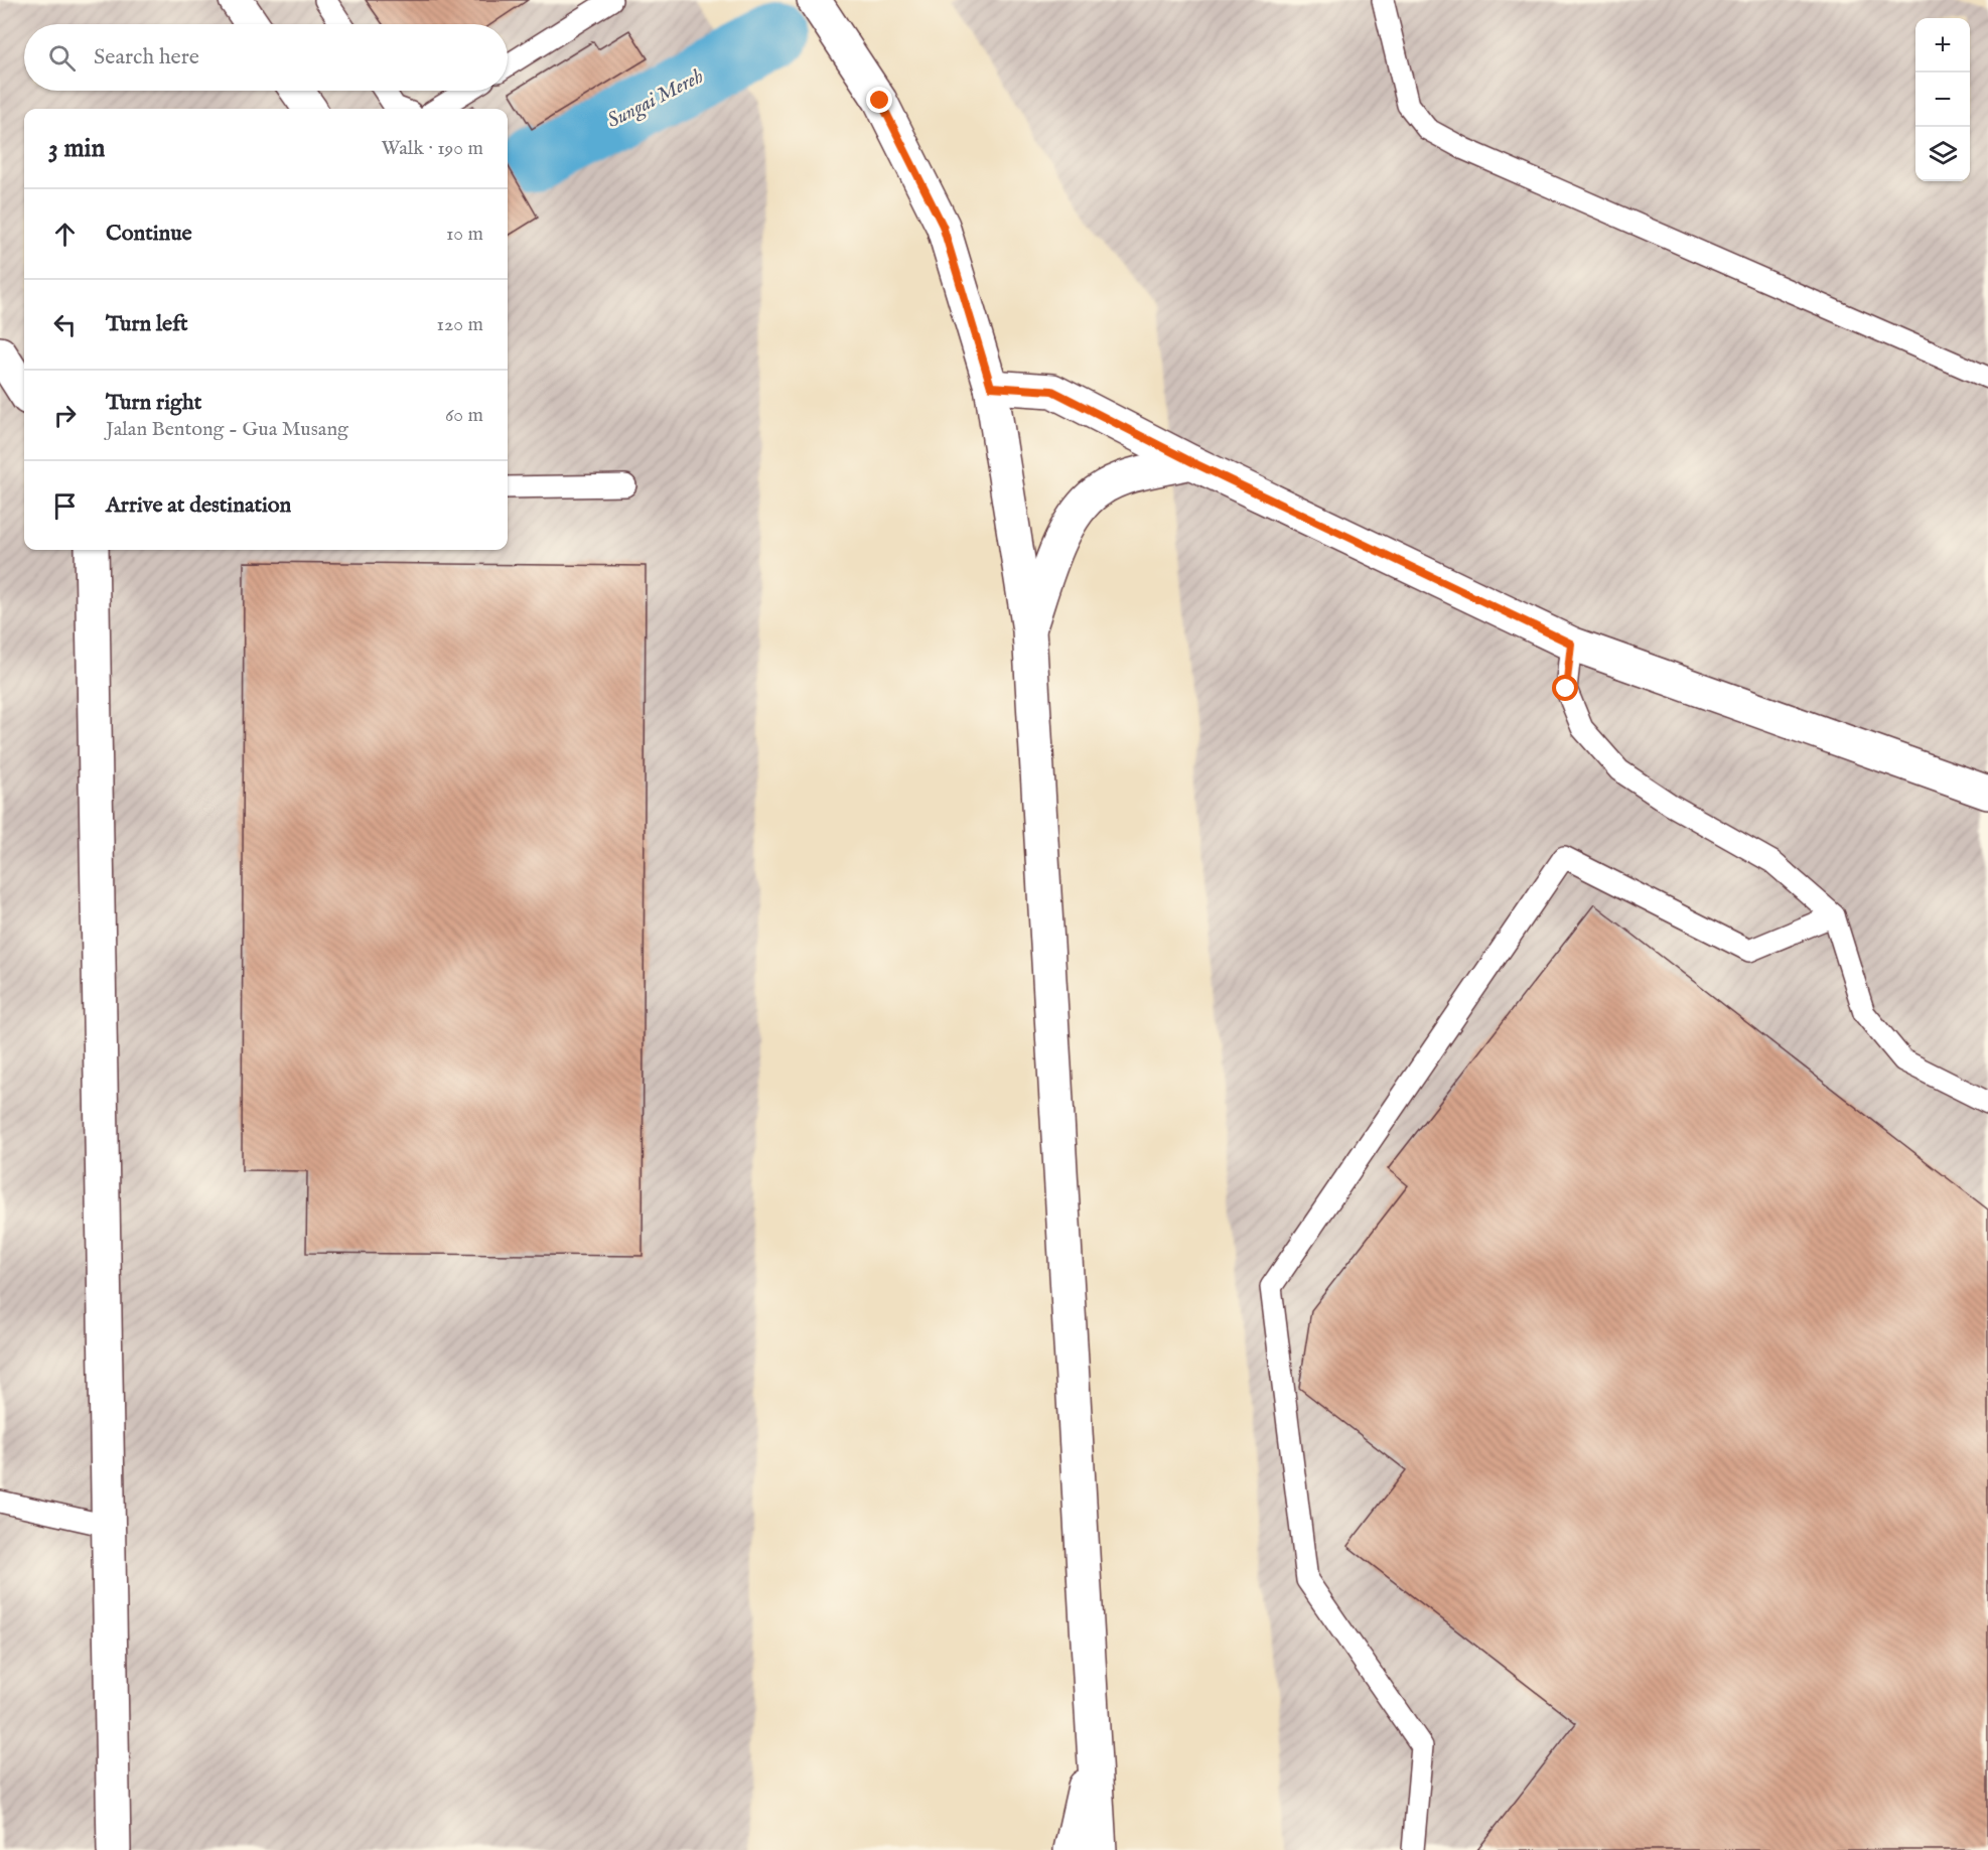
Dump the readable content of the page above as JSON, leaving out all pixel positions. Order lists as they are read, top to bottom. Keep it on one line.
{"water":["Sungai Mereh"],"page":{"map_buttons":["+","−"],"search":"Search here","heading":["3 min","Walk · 190 m"],"list":[["Continue","10 m"],["Turn left","120 m"],["Turn right","Jalan Bentong - Gua Musang","60 m"],"Arrive at destination"]}}
